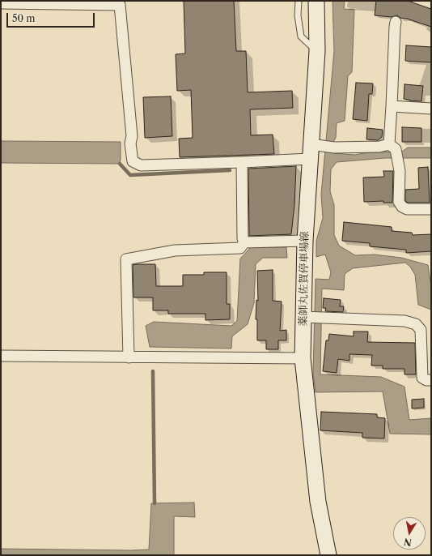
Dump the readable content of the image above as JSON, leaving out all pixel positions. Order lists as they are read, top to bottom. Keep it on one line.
{"streets":{"main road":["薬師丸佐賀停車場線"]},"scale_bar":"50 m","north":"bottom"}
